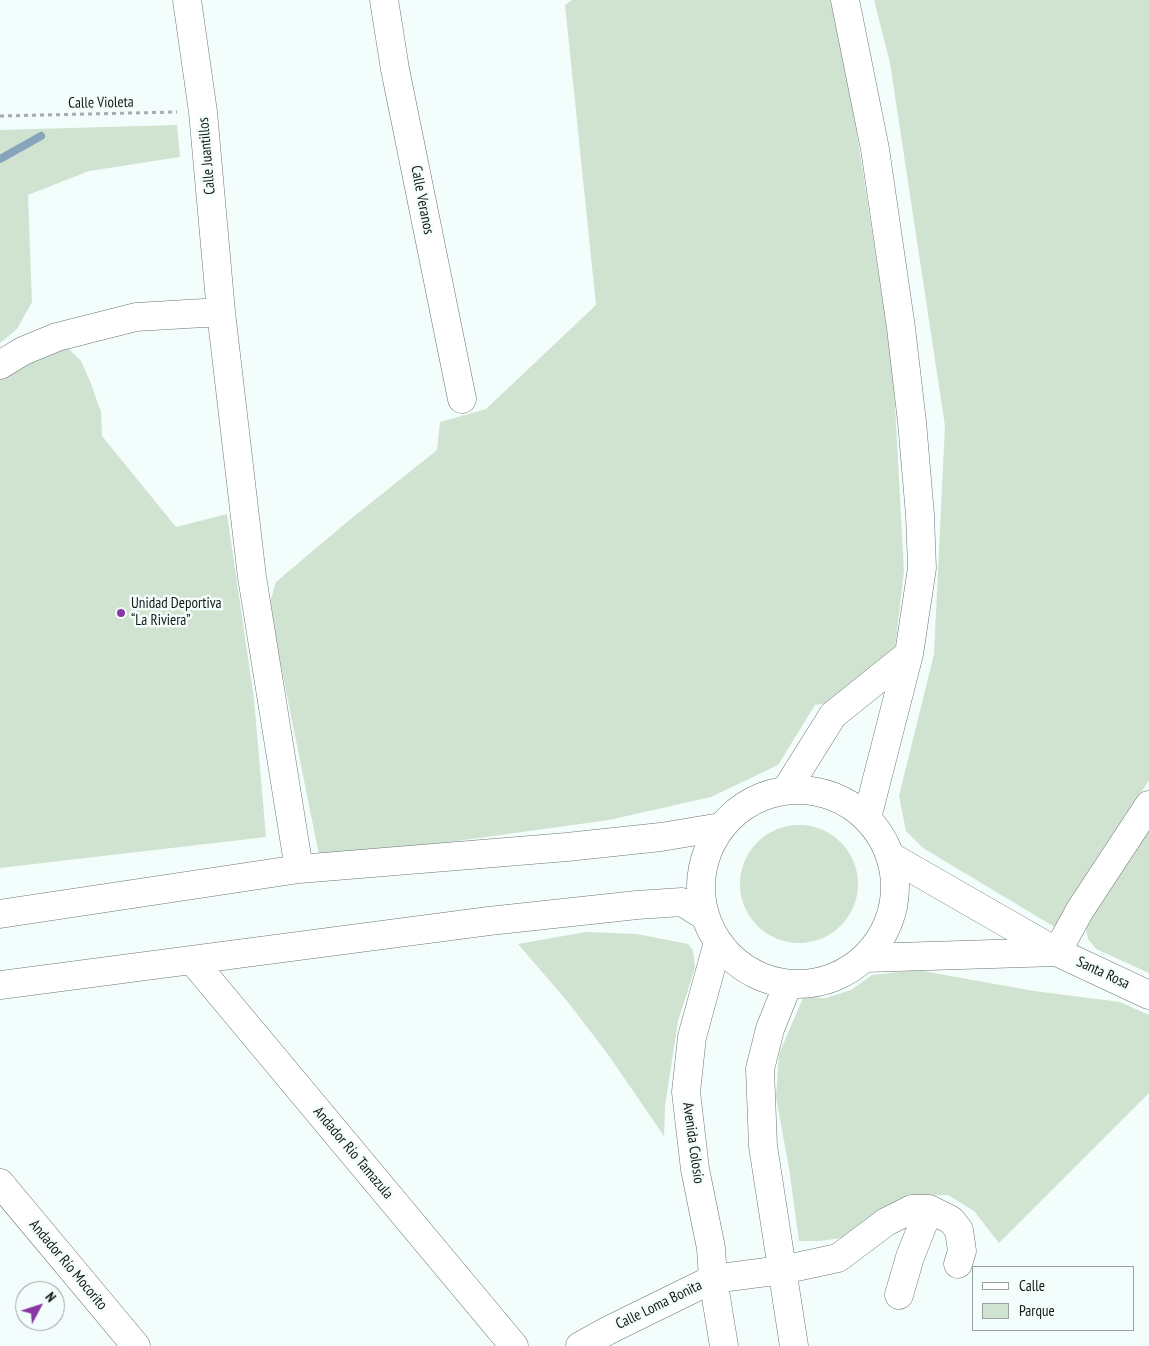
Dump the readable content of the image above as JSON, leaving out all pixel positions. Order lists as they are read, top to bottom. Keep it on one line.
{"streets":{"street":["Calle Juantillos","Calle Veranos","Santa Rosa","Avenida Colosio","Andador Río Tamazula","Andador Río Mocorito","Calle Loma Bonita"],"path":["Calle Violeta"]},"crossings":[["Calle Violeta","Calle Juantillos"],["Avenida Colosio","Calle Loma Bonita"]],"places":["Unidad Deportiva “La Riviera”"],"legend":["Calle","Parque"],"north":"top right"}
